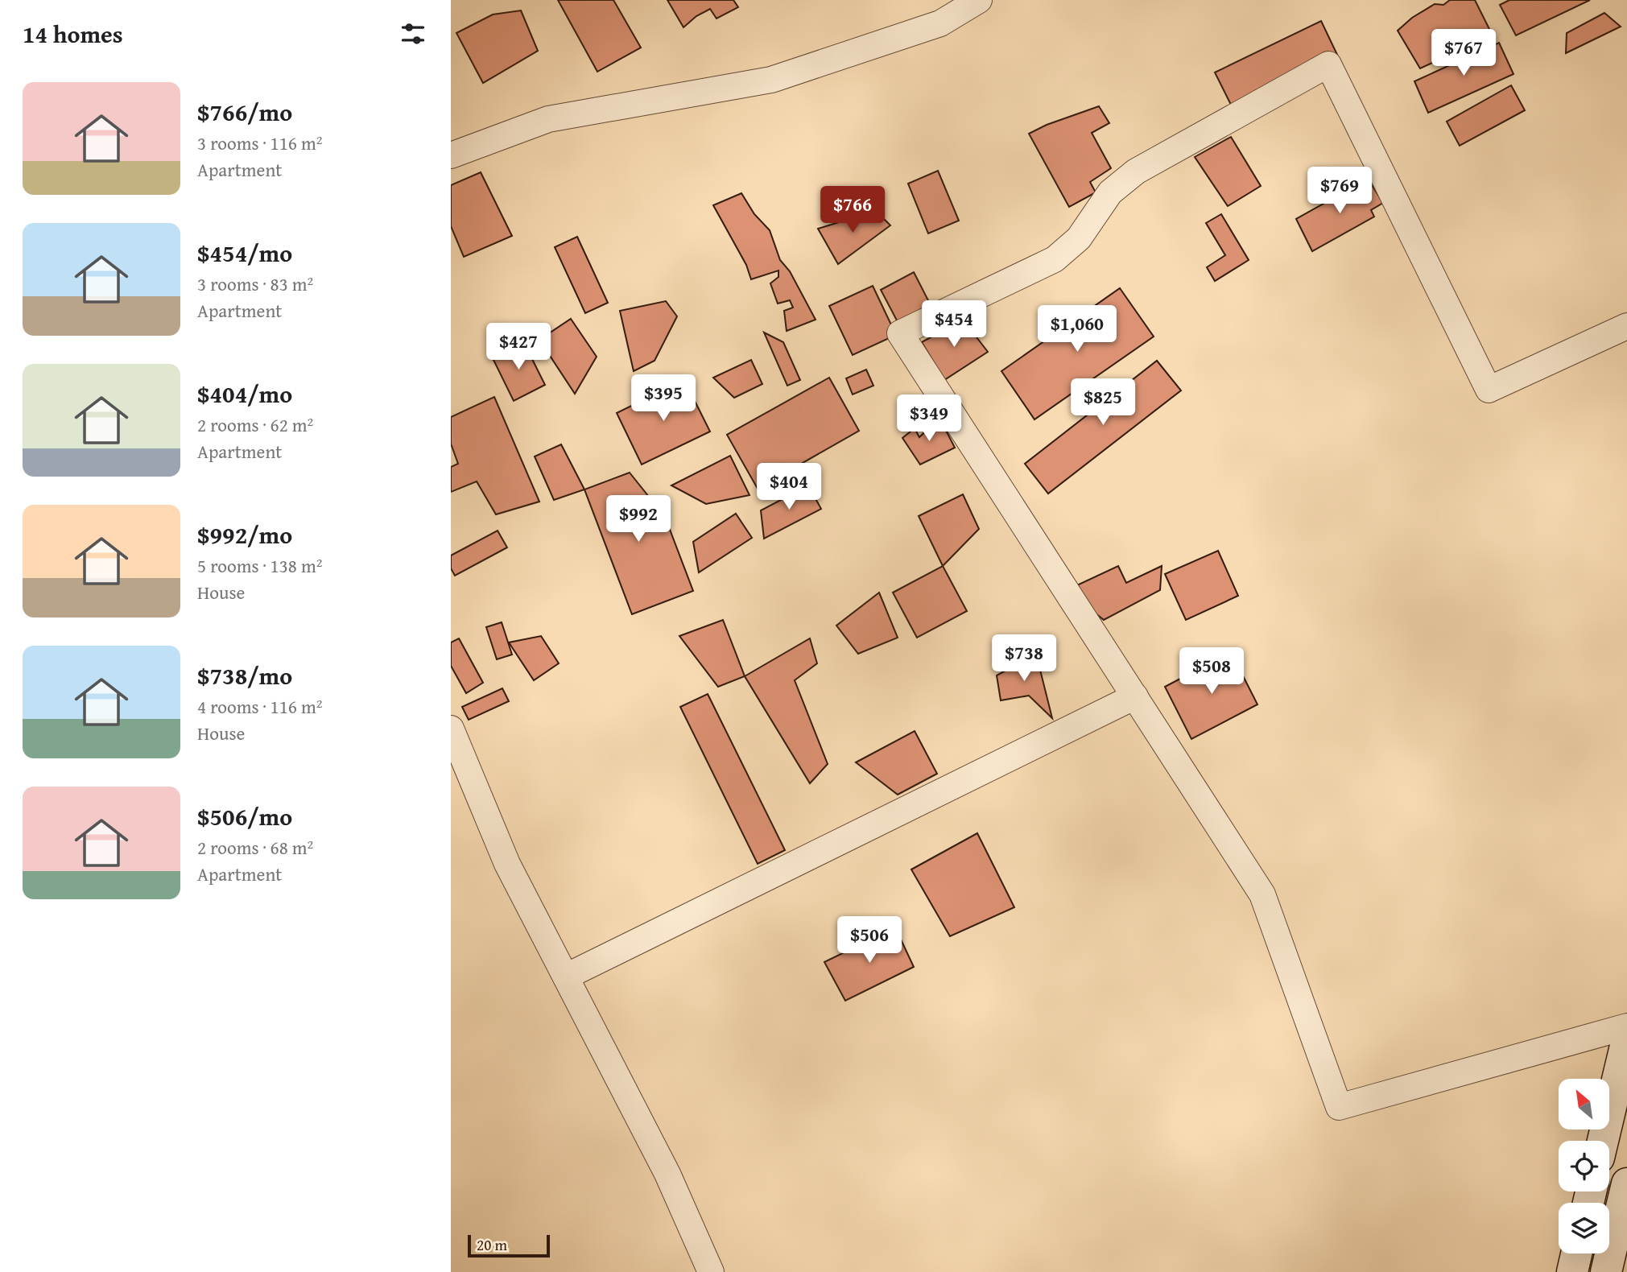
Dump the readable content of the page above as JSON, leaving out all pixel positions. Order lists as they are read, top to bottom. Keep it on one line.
{"scale_bar":"20 m","north":"top left","page":{"heading":"14 homes","price":["$767","$769","$766","$454","$1,060","$427","$395","$825","$349","$404","$992","$738","$508","$506"],"list":[{"name":"$766/mo","note":"3 rooms · 116 m² · Apartment"},{"name":"$454/mo","note":"3 rooms · 83 m² · Apartment"},{"name":"$404/mo","note":"2 rooms · 62 m² · Apartment"},{"name":"$992/mo","note":"5 rooms · 138 m² · House"},{"name":"$738/mo","note":"4 rooms · 116 m² · House"},{"name":"$506/mo","note":"2 rooms · 68 m² · Apartment"}],"scale":"20 m"}}
